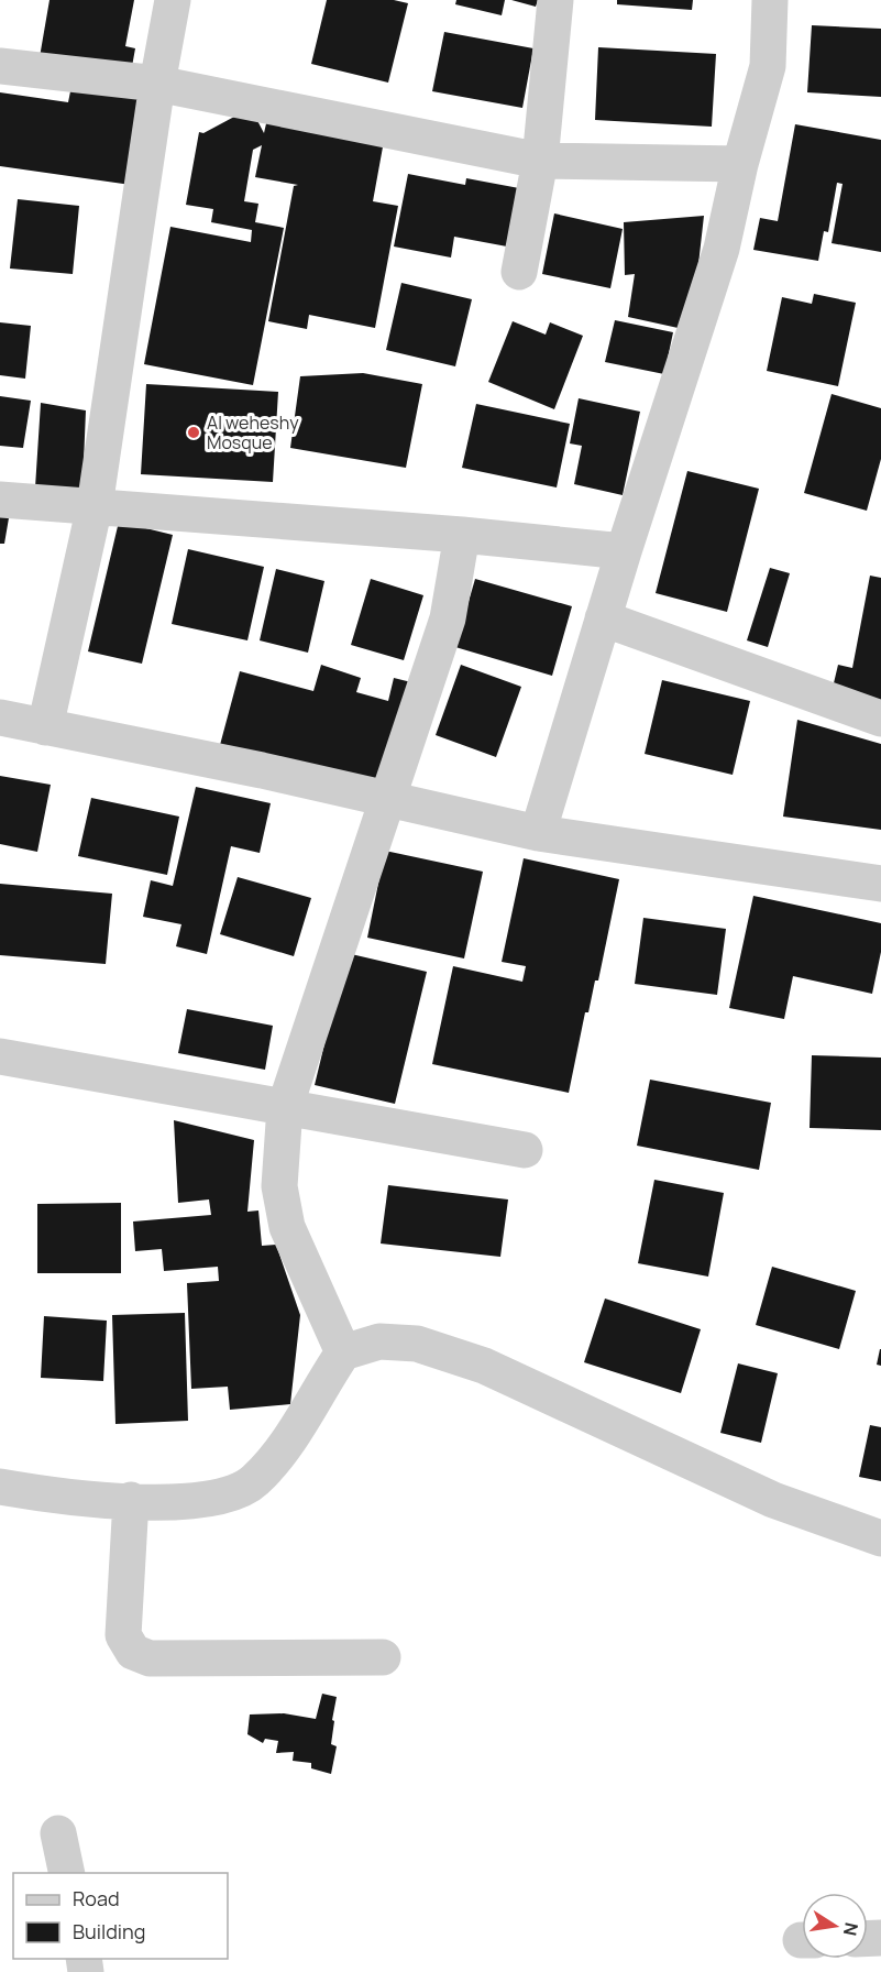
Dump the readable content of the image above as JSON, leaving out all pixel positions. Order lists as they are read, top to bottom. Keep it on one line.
{"places":["Al weheshy Mosque"],"legend":["Road","Building"],"north":"right"}
